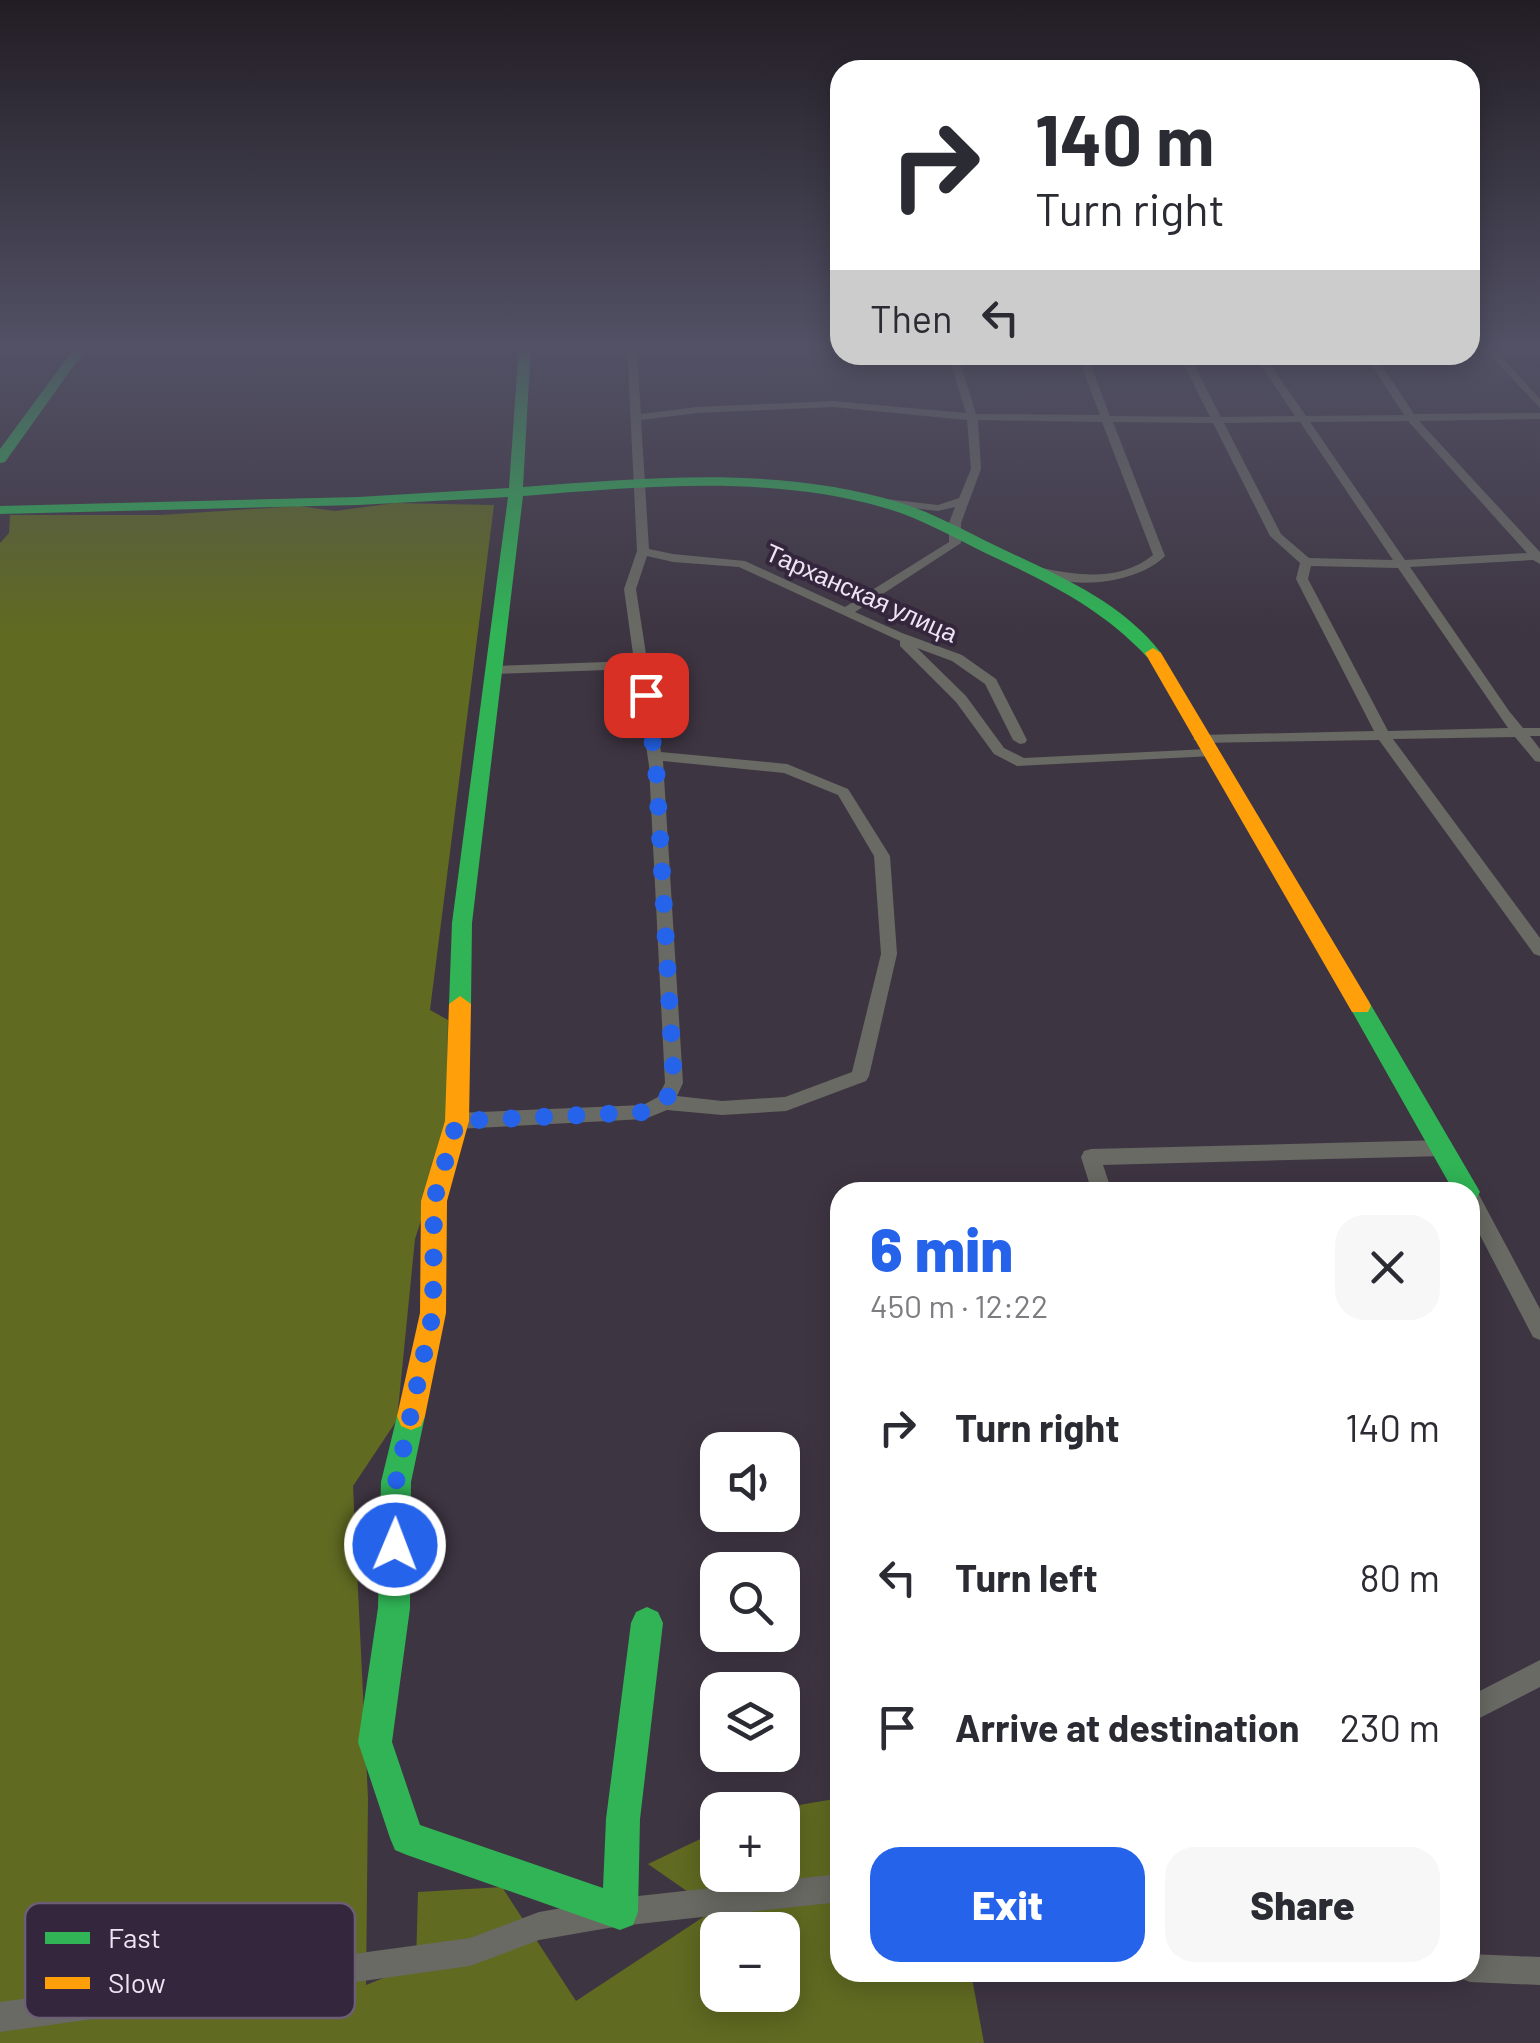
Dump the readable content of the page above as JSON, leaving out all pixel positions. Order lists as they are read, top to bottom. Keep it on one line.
{"streets":{"street":["Тарханская улица"]},"legend":["Fast","Slow"],"page":{"turn":["140 m","Turn right"],"then":"Then","heading":["6 min","450 m · 12:22"],"list":[{"name":"Turn right","value":"140 m"},{"name":"Turn left","value":"80 m"},{"name":"Arrive at destination","value":"230 m"}],"map_buttons":["+","−"],"buttons":["Exit","Share"]}}
